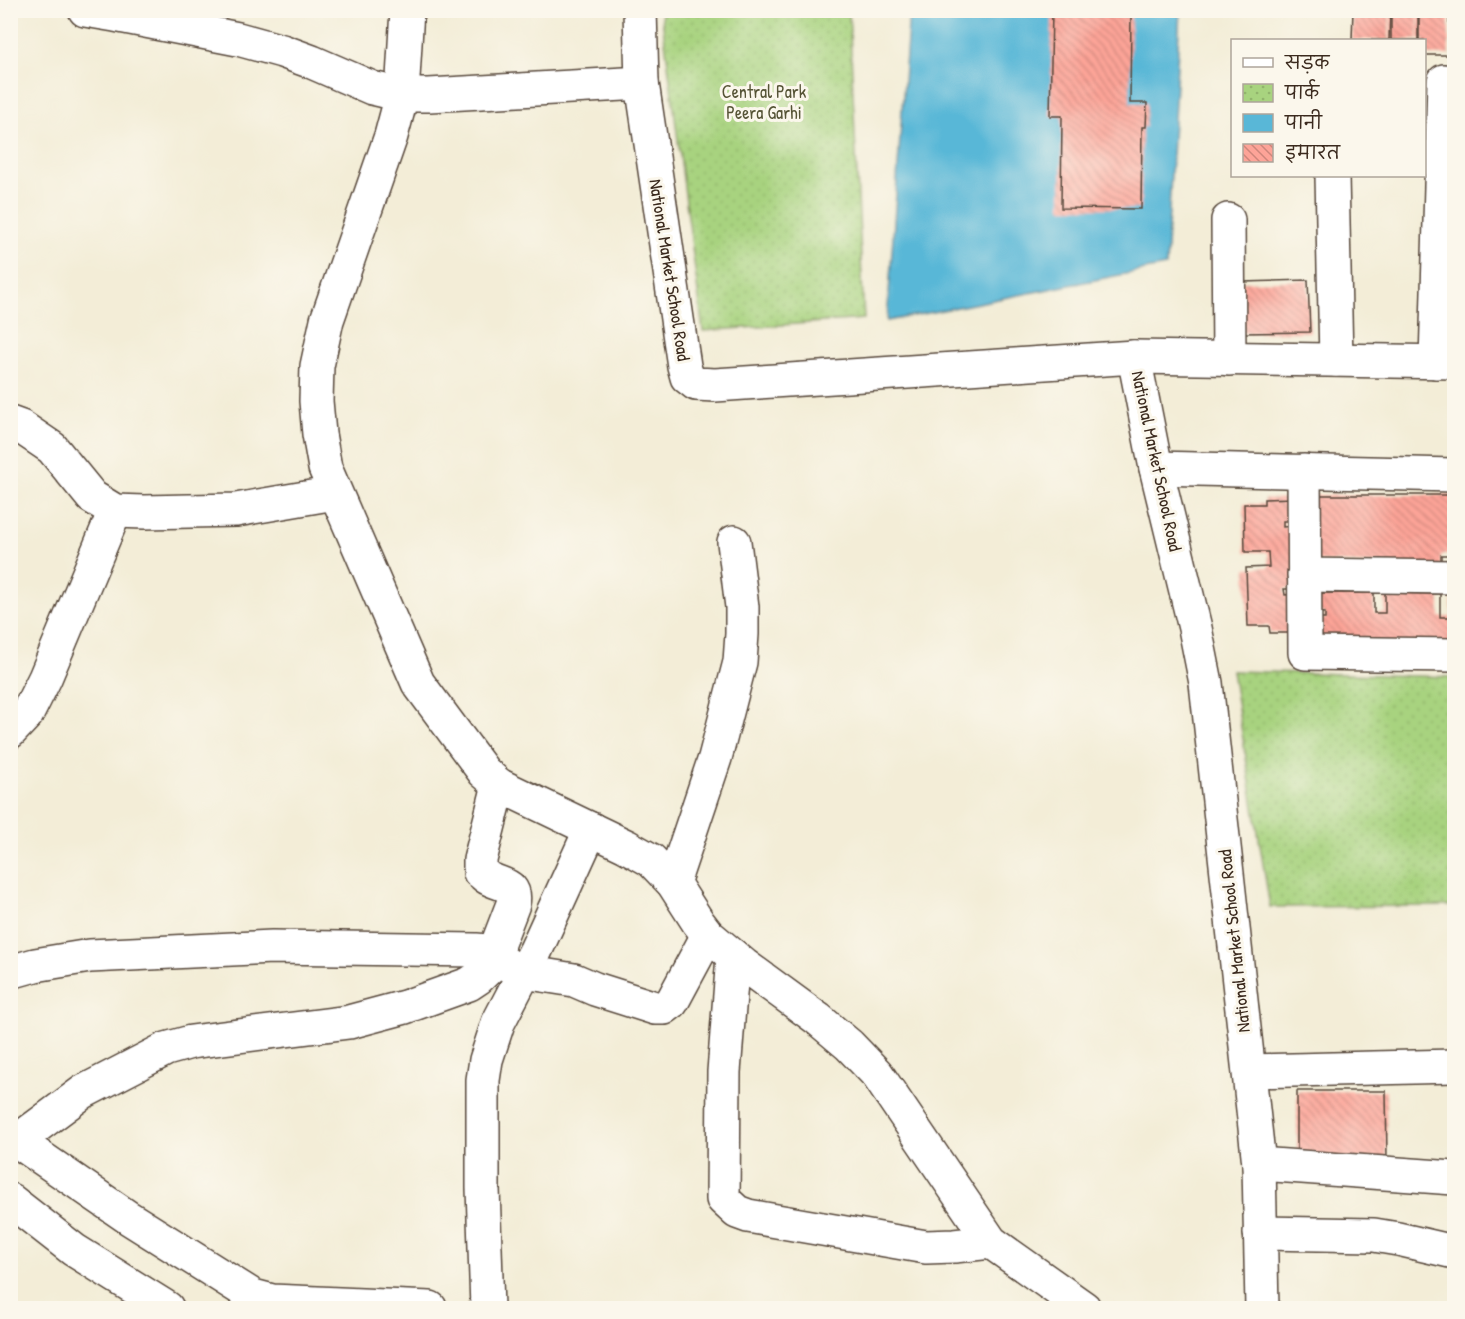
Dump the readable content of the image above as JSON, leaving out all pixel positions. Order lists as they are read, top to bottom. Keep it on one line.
{"streets":{"street":["National Market School Road"]},"parks":["Central Park Peera Garhi"],"legend":["सड़क","पार्क","पानी","इमारत"]}
